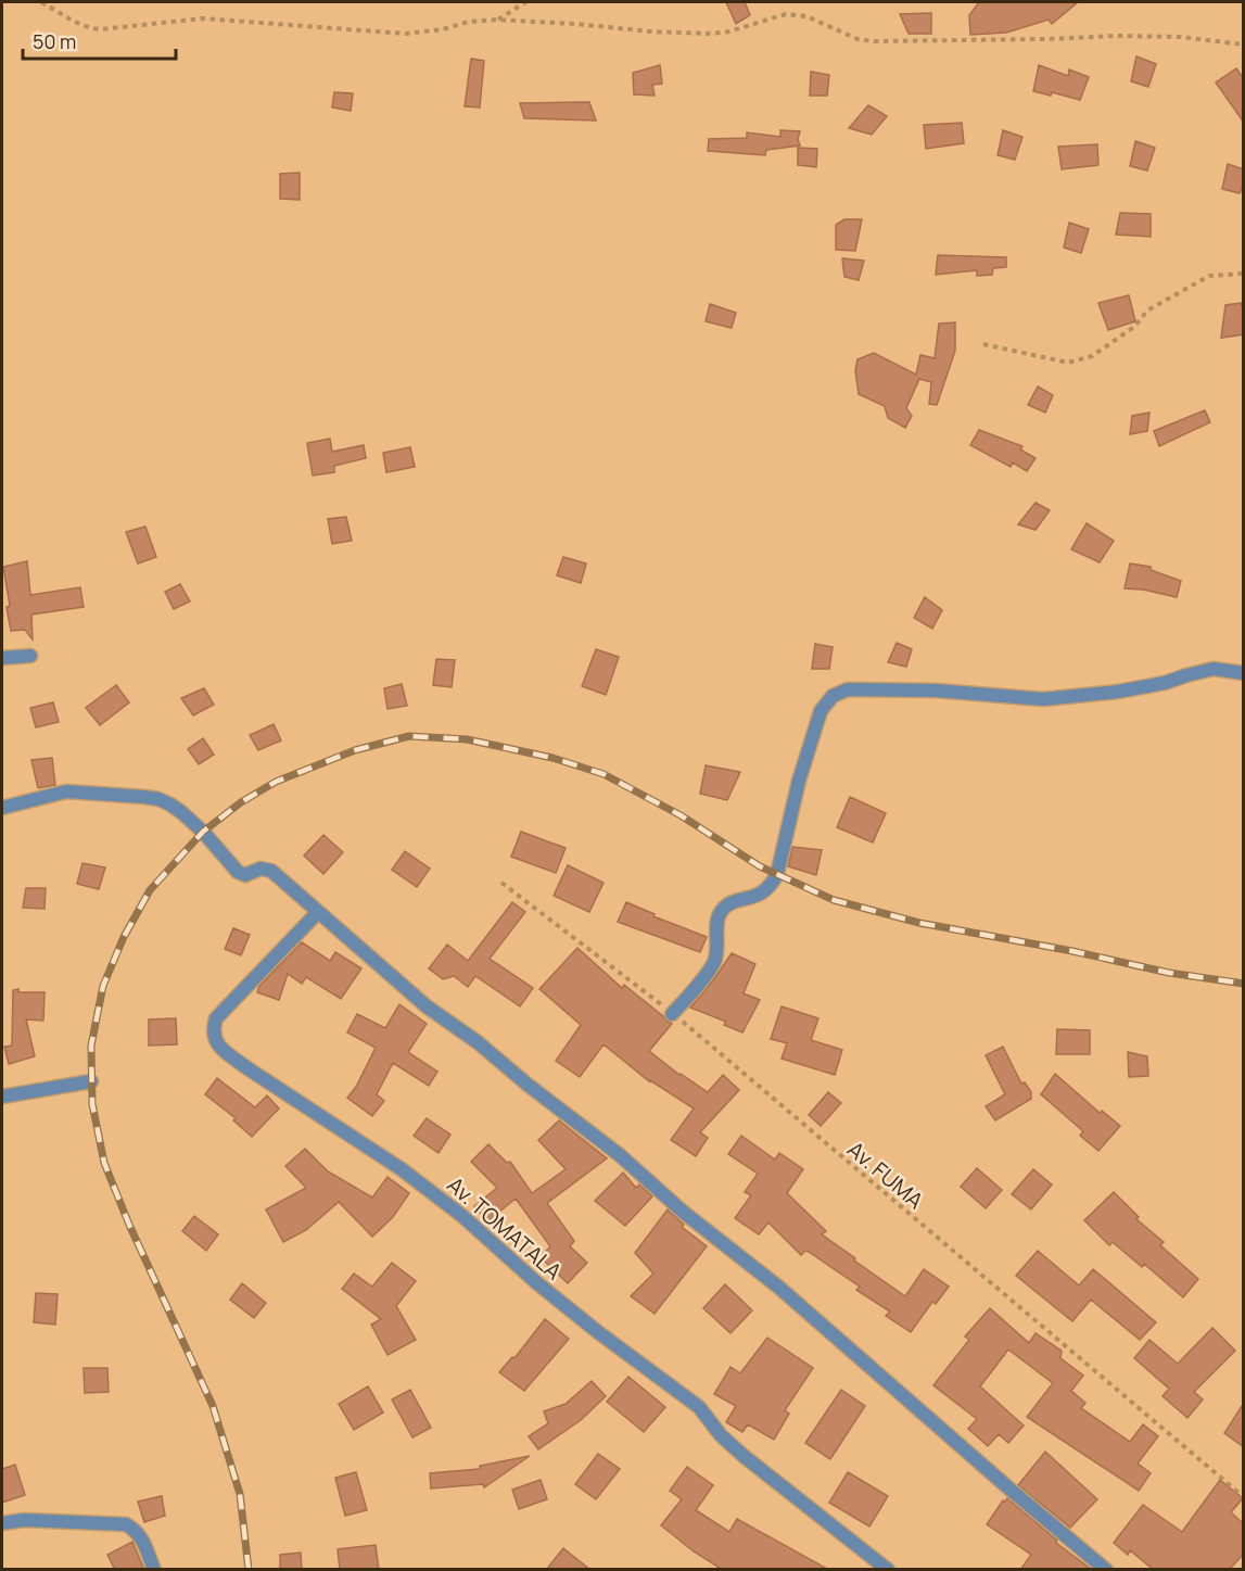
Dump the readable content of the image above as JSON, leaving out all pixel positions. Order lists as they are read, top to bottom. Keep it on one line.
{"streets":{"street":["Av. TOMATALA"],"path":["Av. FUMA"]},"scale_bar":"50 m"}
